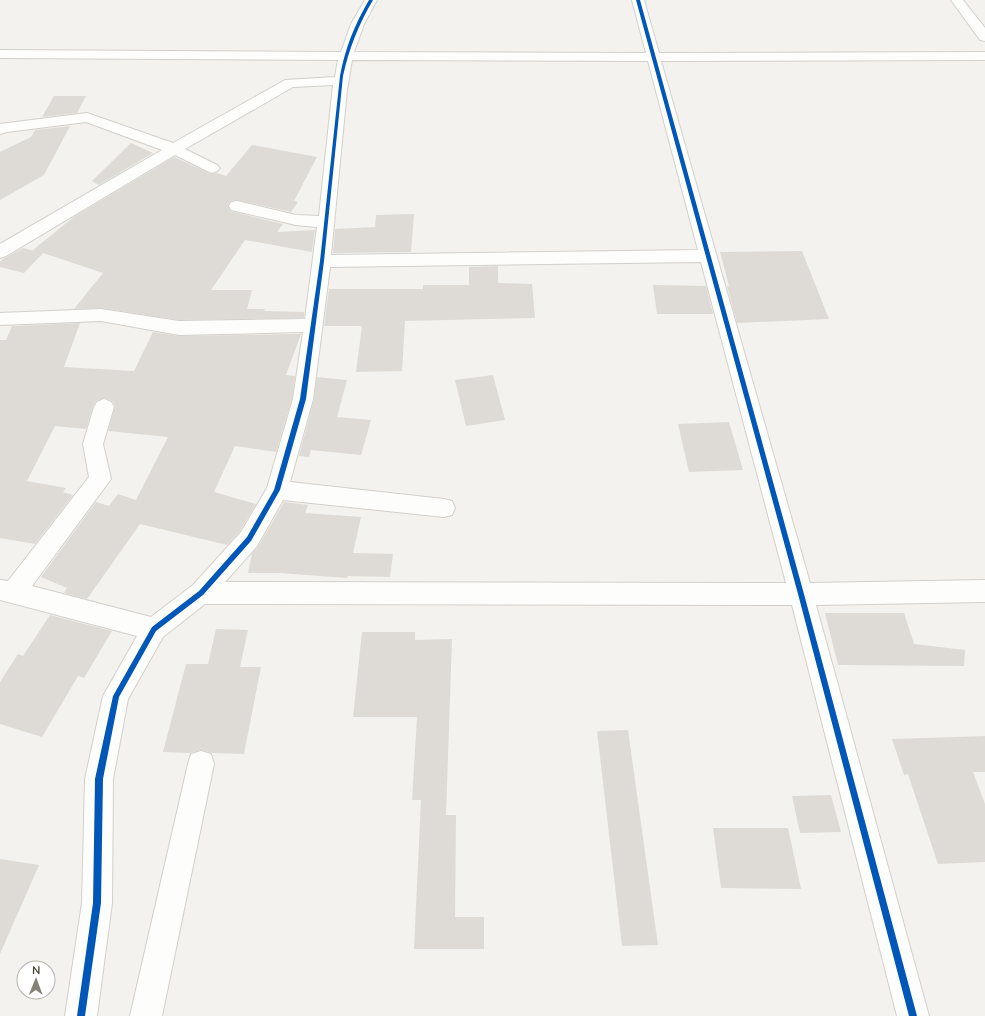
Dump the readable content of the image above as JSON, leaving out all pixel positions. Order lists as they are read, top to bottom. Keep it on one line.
{"north":"top"}
